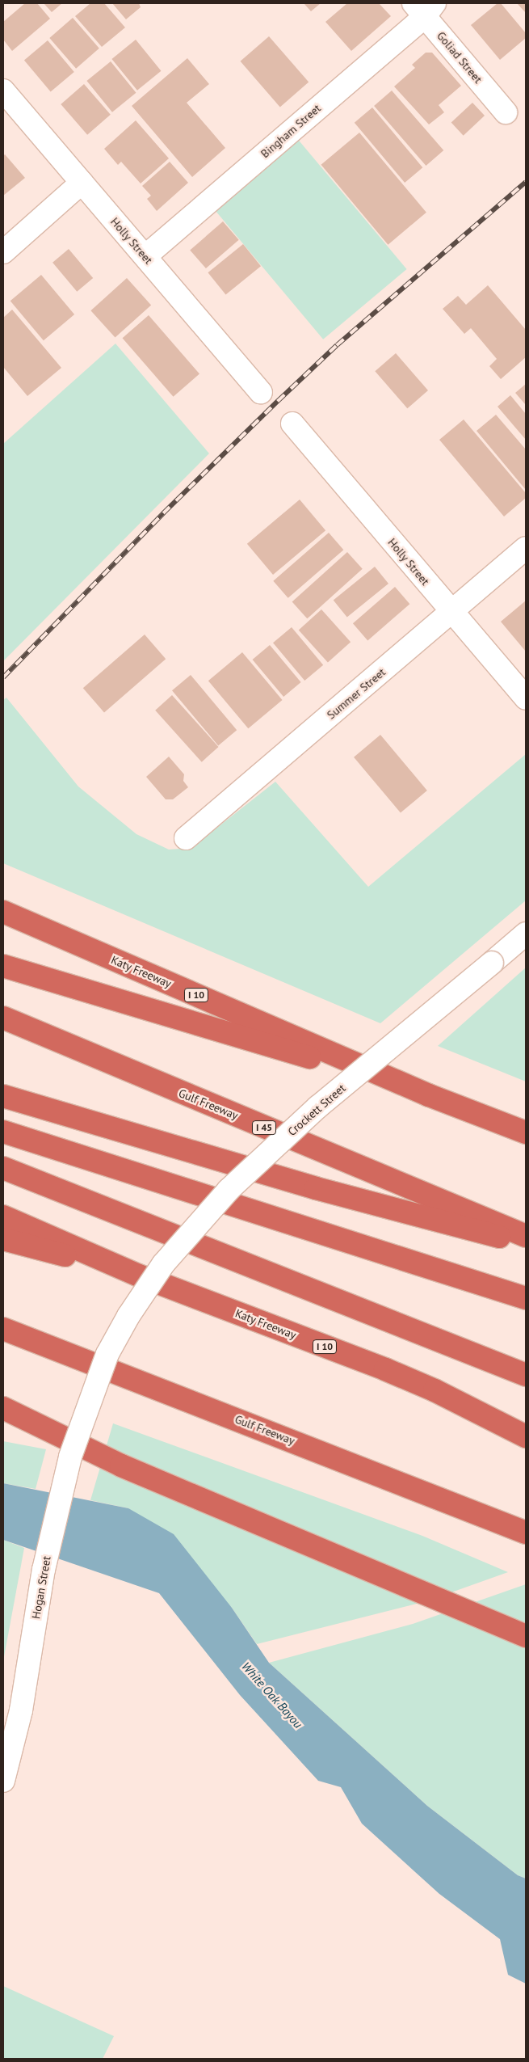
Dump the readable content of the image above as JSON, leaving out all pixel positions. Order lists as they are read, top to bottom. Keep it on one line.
{"streets":{"highway":["Katy Freeway","I 10","Gulf Freeway","I 45"],"street":["Goliad Street","Bingham Street","Holly Street","Summer Street","Crockett Street","Hogan Street"]},"crossings":[["Goliad Street","Bingham Street"],["Bingham Street","Holly Street"],["Holly Street","Summer Street"],["Crockett Street","Hogan Street"]],"water":["White Oak Bayou"]}
